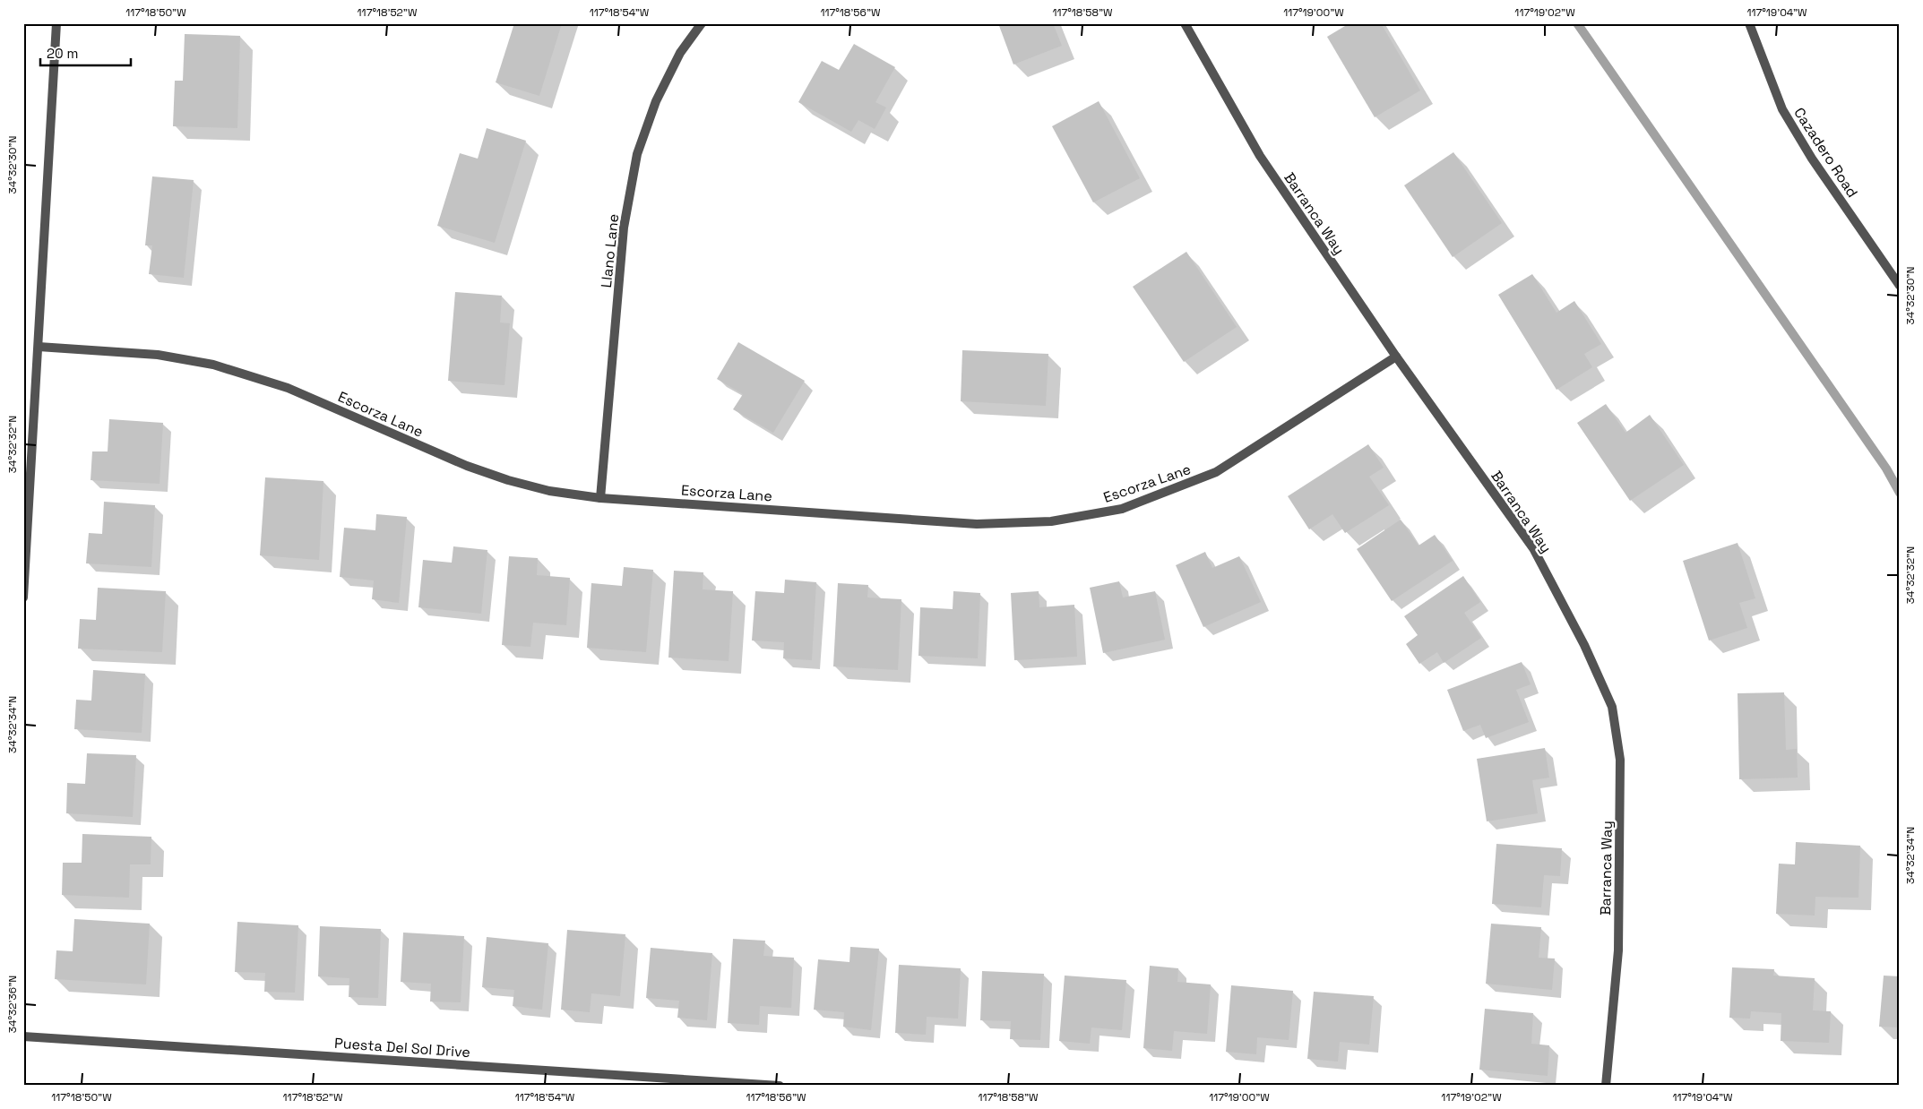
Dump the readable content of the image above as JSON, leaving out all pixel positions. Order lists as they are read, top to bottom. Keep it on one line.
{"streets":{"street":["Cazadero Road","Barranca Way","Llano Lane","Escorza Lane","Puesta Del Sol Drive"]},"crossings":[["Barranca Way","Escorza Lane"],["Llano Lane","Escorza Lane"]],"scale_bar":"20 m","coordinates":["117°18'50\"W","117°18'52\"W","117°18'54\"W","117°18'56\"W","117°18'58\"W","117°19'00\"W","117°19'02\"W","117°19'04\"W","34°32'30\"N","34°32'32\"N","34°32'34\"N","34°32'36\"N"]}
